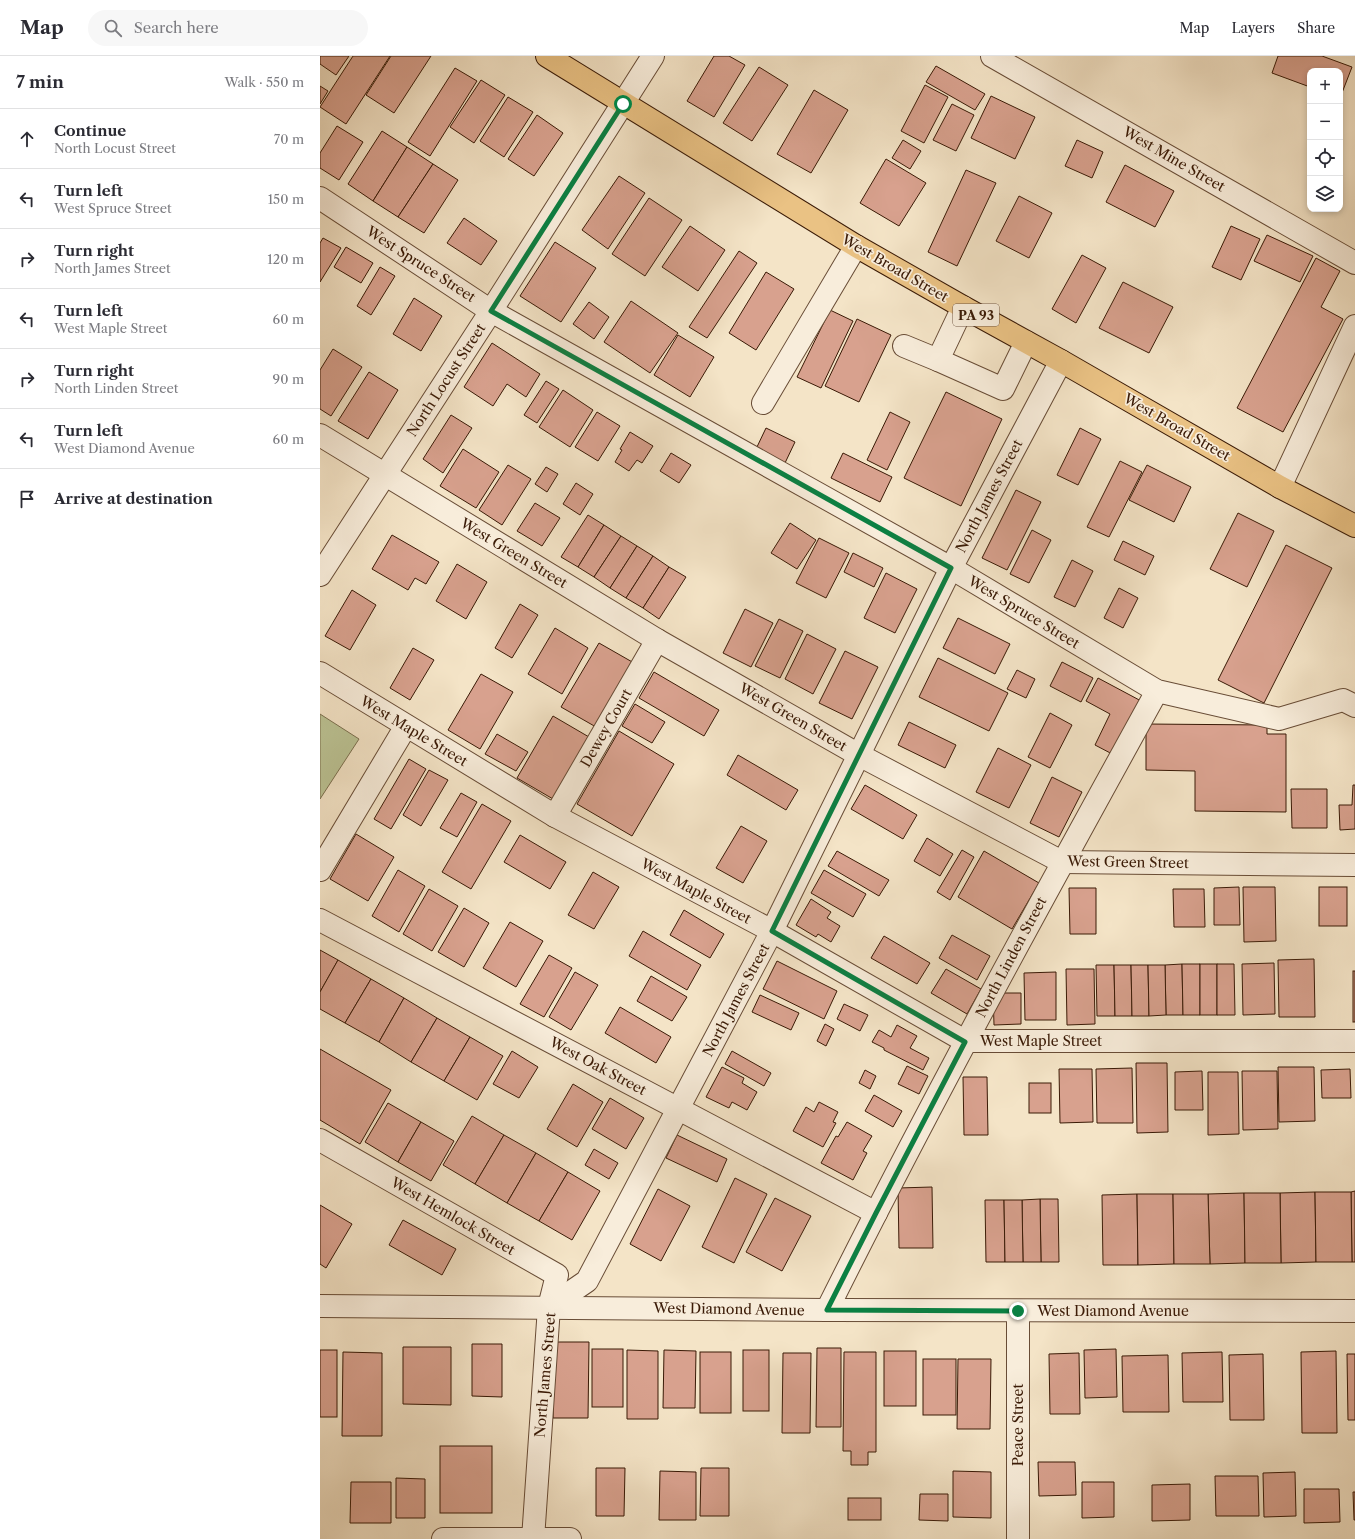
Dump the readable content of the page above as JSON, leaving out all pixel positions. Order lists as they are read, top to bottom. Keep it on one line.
{"streets":{"highway":["West Broad Street","PA 93"],"street":["West Mine Street","West Spruce Street","North Locust Street","North James Street","West Green Street","Dewey Court","West Maple Street","North Linden Street","West Oak Street","West Hemlock Street","West Diamond Avenue","Peace Street"]},"crossings":[["West Spruce Street","North Locust Street"],["West Spruce Street","North James Street"],["West Spruce Street","North Linden Street"],["West Broad Street","North Locust Street"],["West Broad Street","North James Street"],["North Locust Street","West Green Street"],["North James Street","West Green Street"],["North James Street","West Maple Street"],["North James Street","West Oak Street"],["North James Street","West Hemlock Street"],["North James Street","West Diamond Avenue"],["West Green Street","Dewey Court"],["West Green Street","North Linden Street"],["Dewey Court","West Maple Street"],["West Maple Street","North Linden Street"],["North Linden Street","West Oak Street"],["North Linden Street","West Diamond Avenue"],["West Hemlock Street","West Diamond Avenue"],["West Diamond Avenue","Peace Street"]],"page":{"header":"Map","search":"Search here","nav":["Map","Layers","Share"],"heading":["7 min","Walk · 550 m"],"map_buttons":["+","−"],"list":[["Continue","North Locust Street","70 m"],["Turn left","West Spruce Street","150 m"],["Turn right","North James Street","120 m"],["Turn left","West Maple Street","60 m"],["Turn right","North Linden Street","90 m"],["Turn left","West Diamond Avenue","60 m"],"Arrive at destination"]}}
